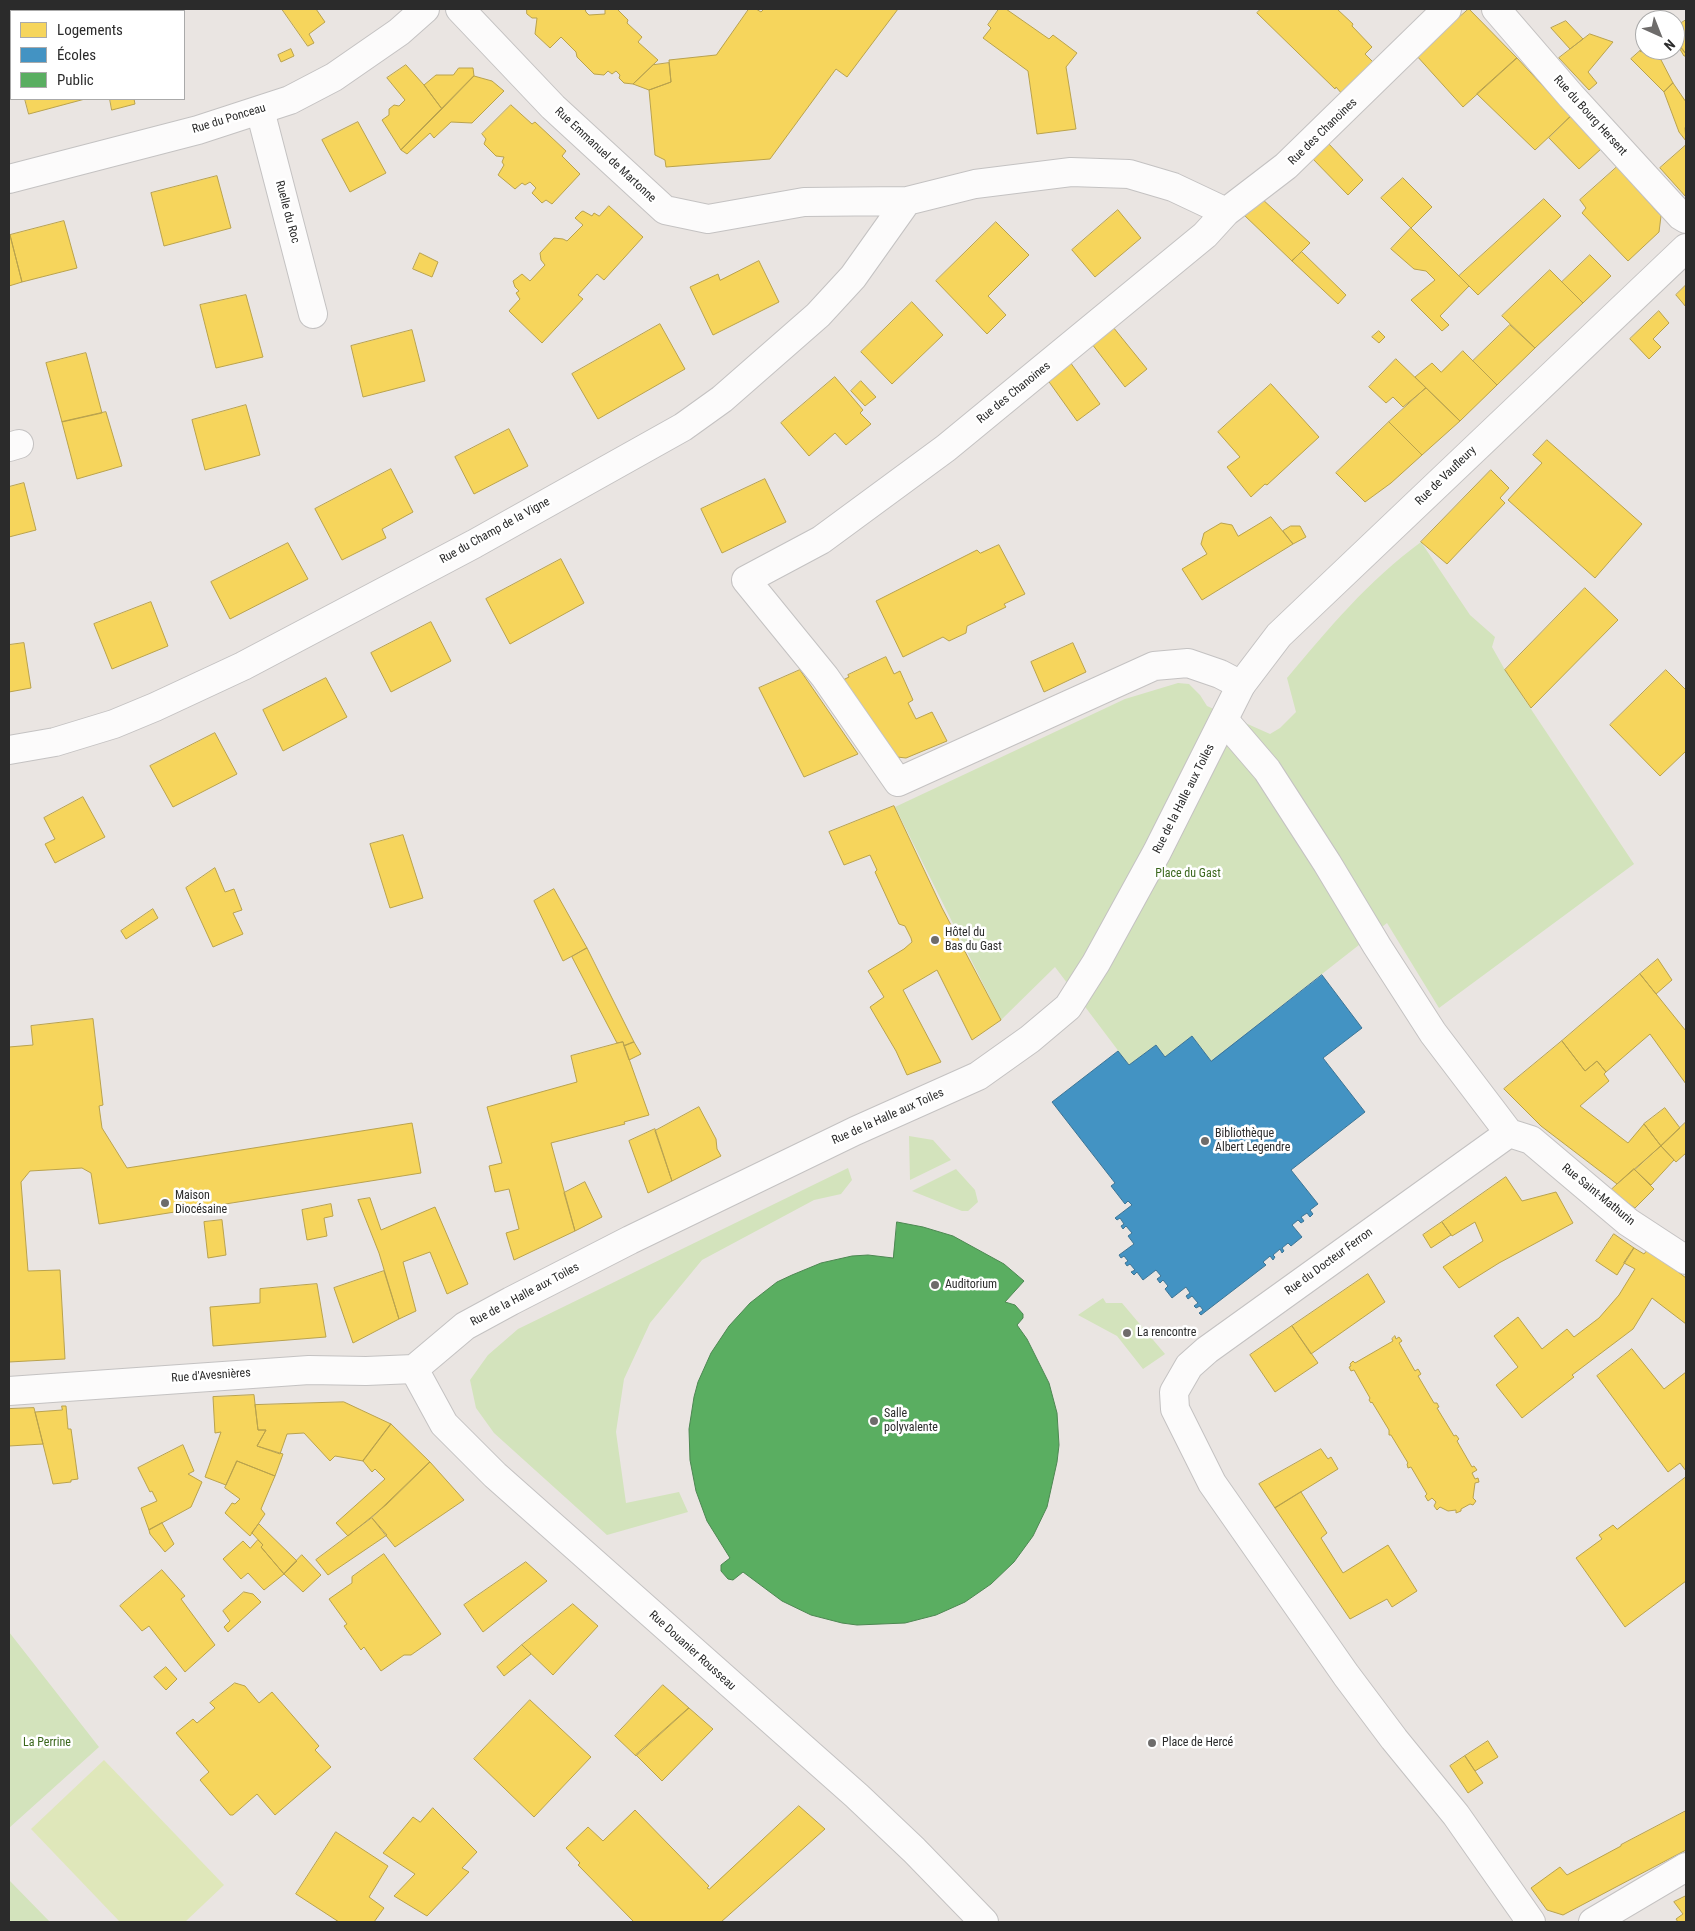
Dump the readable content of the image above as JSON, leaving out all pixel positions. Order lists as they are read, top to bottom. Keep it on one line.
{"streets":{"street":["Rue du Bourg Hersent","Rue du Ponceau","Rue des Chanoines","Rue Emmanuel de Martonne","Ruelle du Roc","Rue de Vaufleury","Rue du Champ de la Vigne","Rue de la Halle aux Toiles","Rue Saint-Mathurin","Rue du Docteur Ferron","Rue d'Avesnières","Rue Douanier Rousseau"]},"crossings":[["Rue du Ponceau","Ruelle du Roc"],["Rue des Chanoines","Rue Emmanuel de Martonne"],["Rue des Chanoines","Rue de Vaufleury"],["Rue Emmanuel de Martonne","Rue du Champ de la Vigne"],["Rue de Vaufleury","Rue de la Halle aux Toiles"],["Rue de la Halle aux Toiles","Rue d'Avesnières"],["Rue de la Halle aux Toiles","Rue Douanier Rousseau"],["Rue Saint-Mathurin","Rue du Docteur Ferron"],["Rue d'Avesnières","Rue Douanier Rousseau"]],"parks":["Place du Gast","La Perrine"],"places":["Hôtel du Bas du Gast","Bibliothèque Albert Legendre","Maison Diocésaine","Auditorium","La rencontre","Salle polyvalente","Place de Hercé"],"legend":["Logements","Écoles","Public"],"north":"bottom right"}
